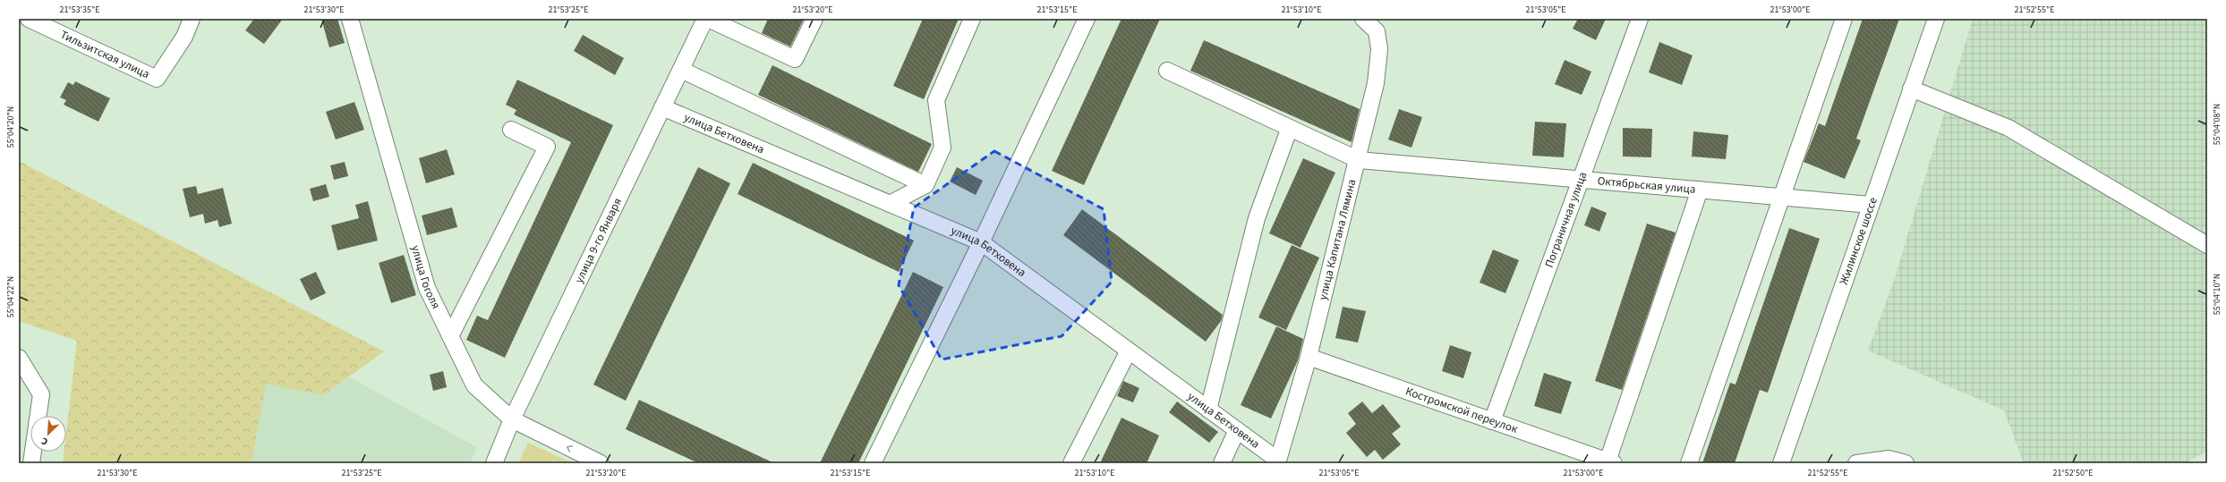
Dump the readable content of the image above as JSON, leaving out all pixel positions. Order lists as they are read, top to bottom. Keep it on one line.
{"streets":{"street":["Тильзитская улица","улица Бетховена","Октябрьская улица","Пограничная улица","улица Капитана Лямина","улица 9-го Января","Жилинское шоссе","улица Гоголя","Костромской переулок"]},"crossings":[["улица Бетховена","улица Капитана Лямина"],["улица Бетховена","улица 9-го Января"],["Октябрьская улица","Пограничная улица"],["Октябрьская улица","улица Капитана Лямина"],["Октябрьская улица","Жилинское шоссе"],["Пограничная улица","Костромской переулок"],["улица Капитана Лямина","Костромской переулок"],["улица 9-го Января","улица Гоголя"]],"north":"bottom left","coordinates":["21°53'35\"E","21°53'30\"E","21°53'25\"E","21°53'20\"E","21°53'15\"E","21°53'10\"E","21°53'05\"E","21°53'00\"E","21°52'55\"E","55°04'08\"N","55°04'20\"N","55°04'10\"N","55°04'22\"N","21°52'50\"E"]}
